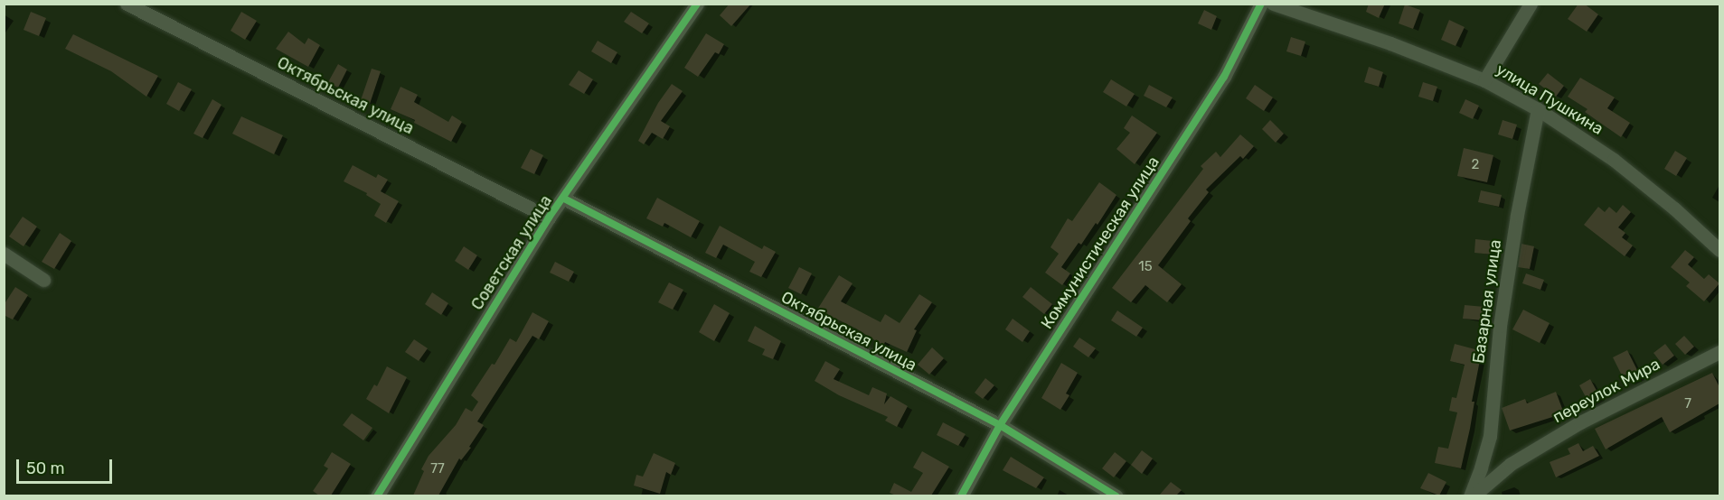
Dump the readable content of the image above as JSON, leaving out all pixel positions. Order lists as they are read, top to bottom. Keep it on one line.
{"streets":{"street":["Октябрьская улица","улица Пушкина","Коммунистическая улица","Советская улица","Базарная улица","переулок Мира"]},"crossings":[["Октябрьская улица","Коммунистическая улица"],["Октябрьская улица","Советская улица"],["улица Пушкина","Базарная улица"],["Базарная улица","переулок Мира"]],"house_numbers":["2","15","7","77"],"scale_bar":"50 m"}
